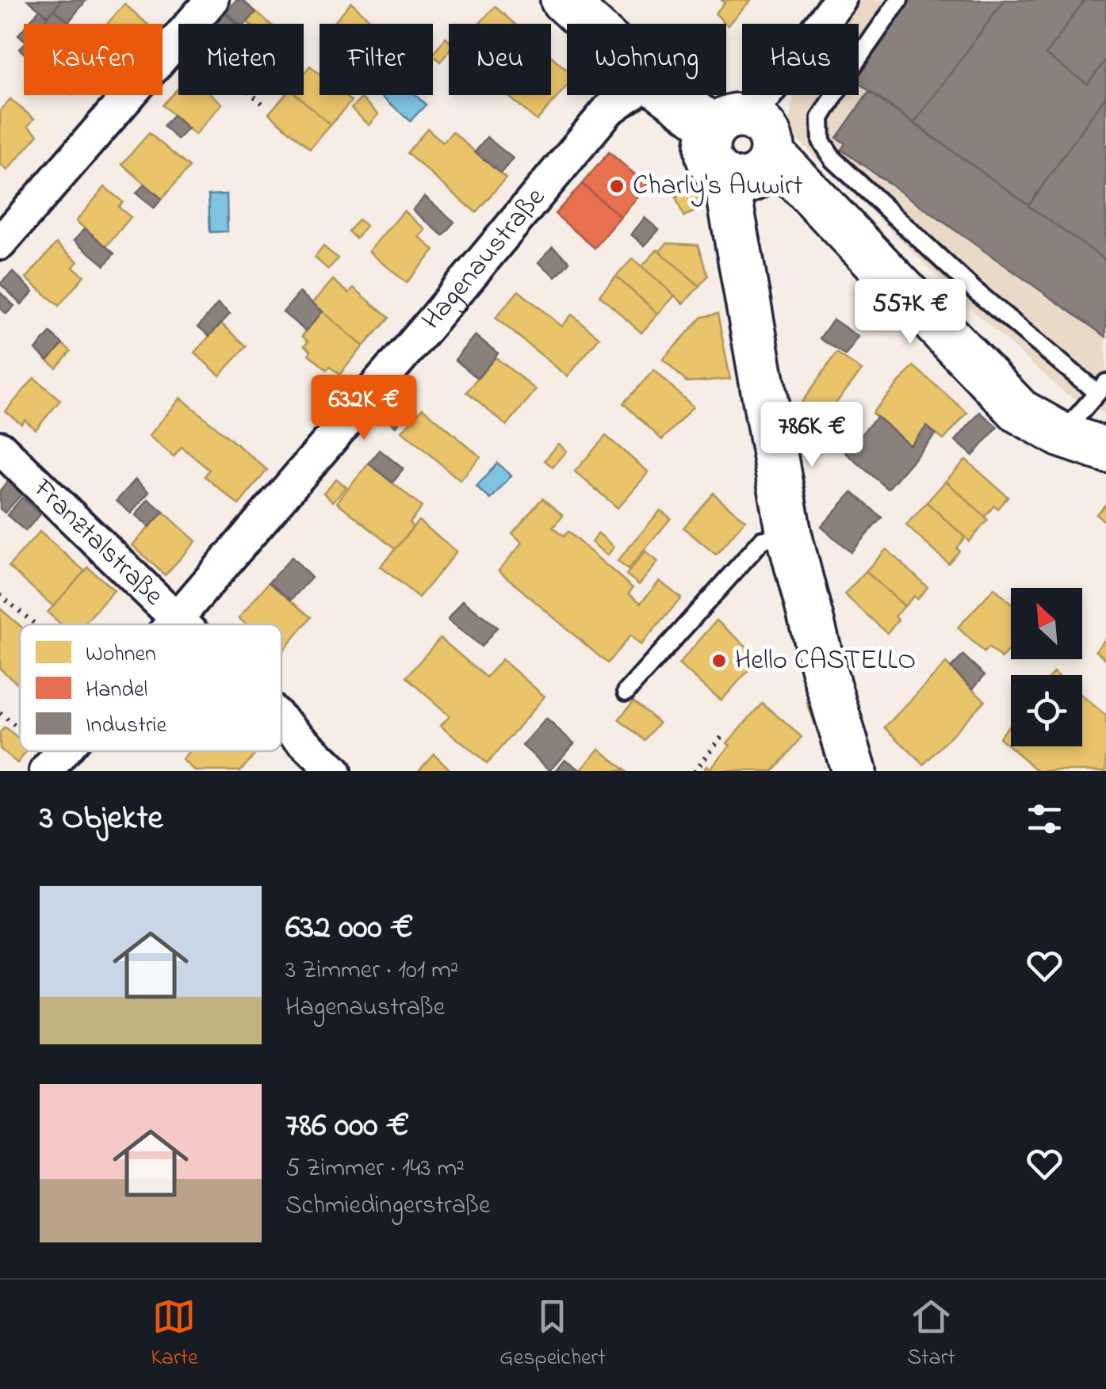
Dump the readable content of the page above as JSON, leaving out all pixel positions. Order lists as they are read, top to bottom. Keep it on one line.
{"streets":{"street":["Hagenaustraße","Franztalstraße"]},"crossings":[["Hagenaustraße","Franztalstraße"]],"places":["Charly's Auwirt","Hello CASTELLO"],"legend":["Wohnen","Handel","Industrie"],"north":"top left","page":{"chip":["Kaufen","Mieten","Filter","Neu","Wohnung","Haus"],"price":["557K €","632K €","786K €"],"heading":"3 Objekte","list":[{"name":"632 000 €","note":"3 Zimmer · 101 m² · Hagenaustraße"},{"name":"786 000 €","note":"5 Zimmer · 143 m² · Schmiedingerstraße"}],"tabs":["Karte","Gespeichert","Start"]}}
